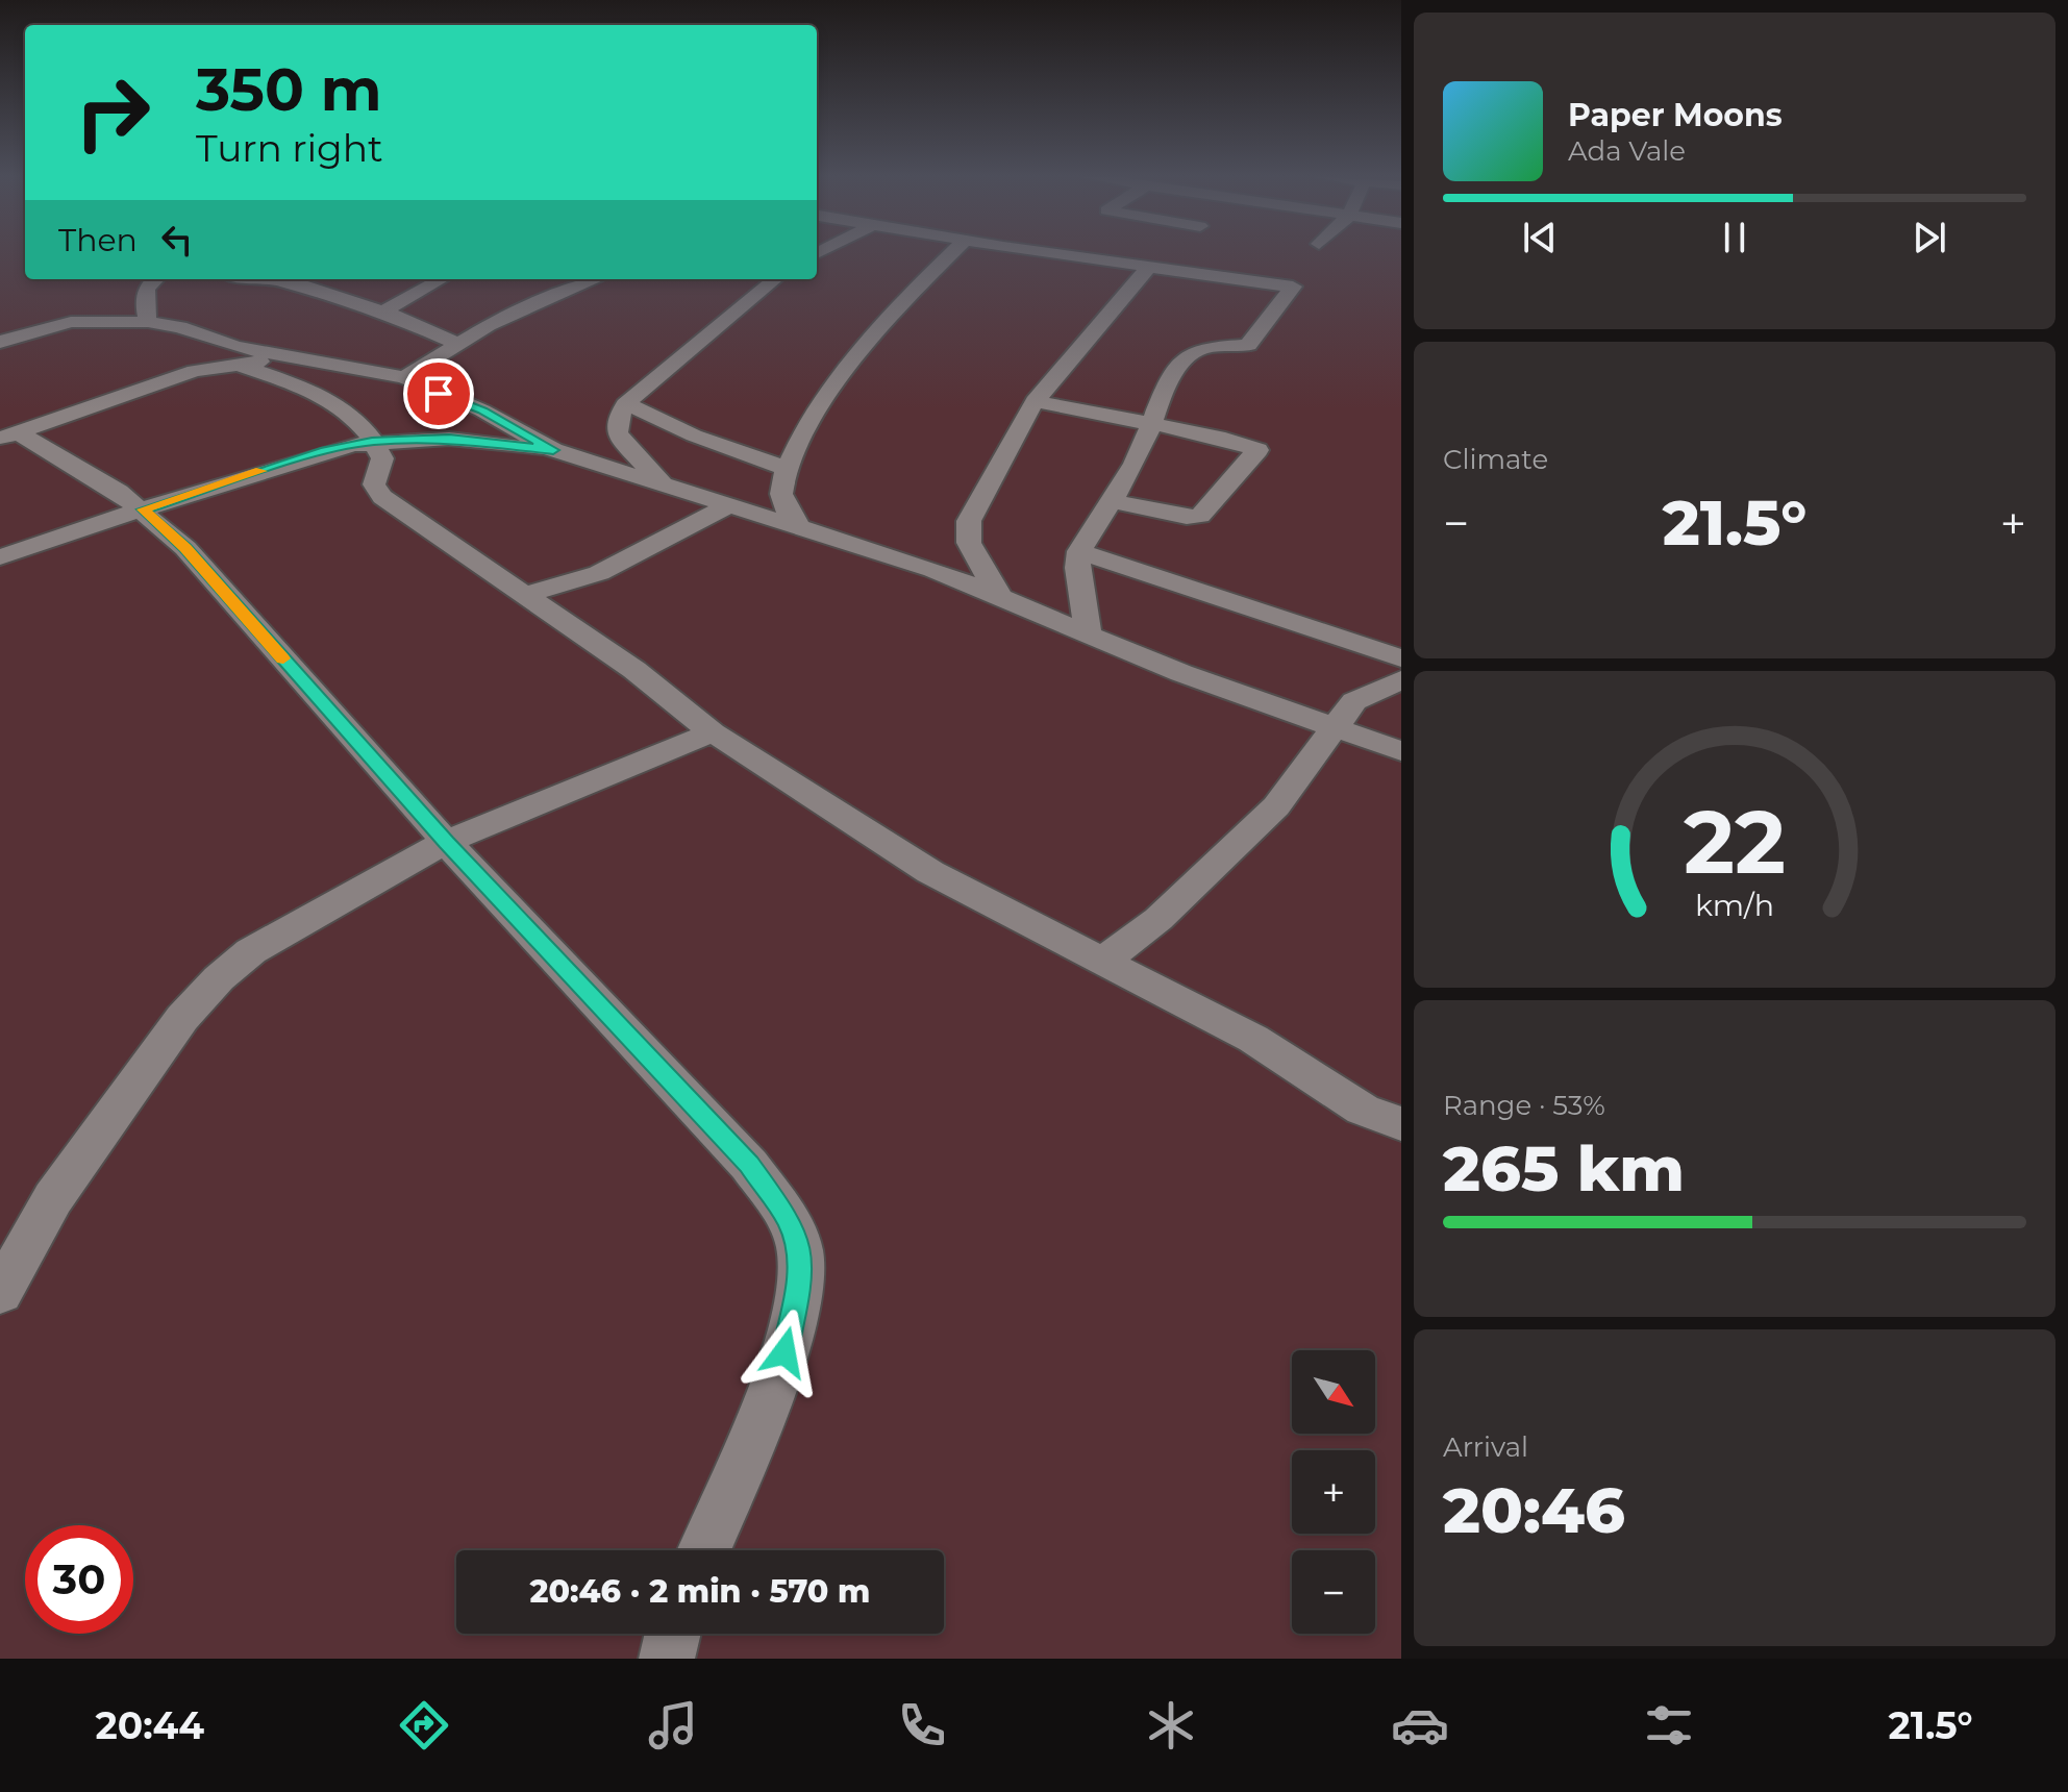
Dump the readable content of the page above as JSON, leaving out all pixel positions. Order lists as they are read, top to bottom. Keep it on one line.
{"north":"bottom right","page":{"turn":["350 m","Turn right"],"song":["Paper Moons","Ada Vale"],"then":"Then","tile":["Climate",["Range · 53%","265 km"],["Arrival","20:46"]],"heat":["−","21.5°","+"],"map_buttons":["+","−"],"limit":"30","trip":"20:46 · 2 min · 570 m","tabs":["20:44","21.5°"],"gauge":["22","km/h"]}}
